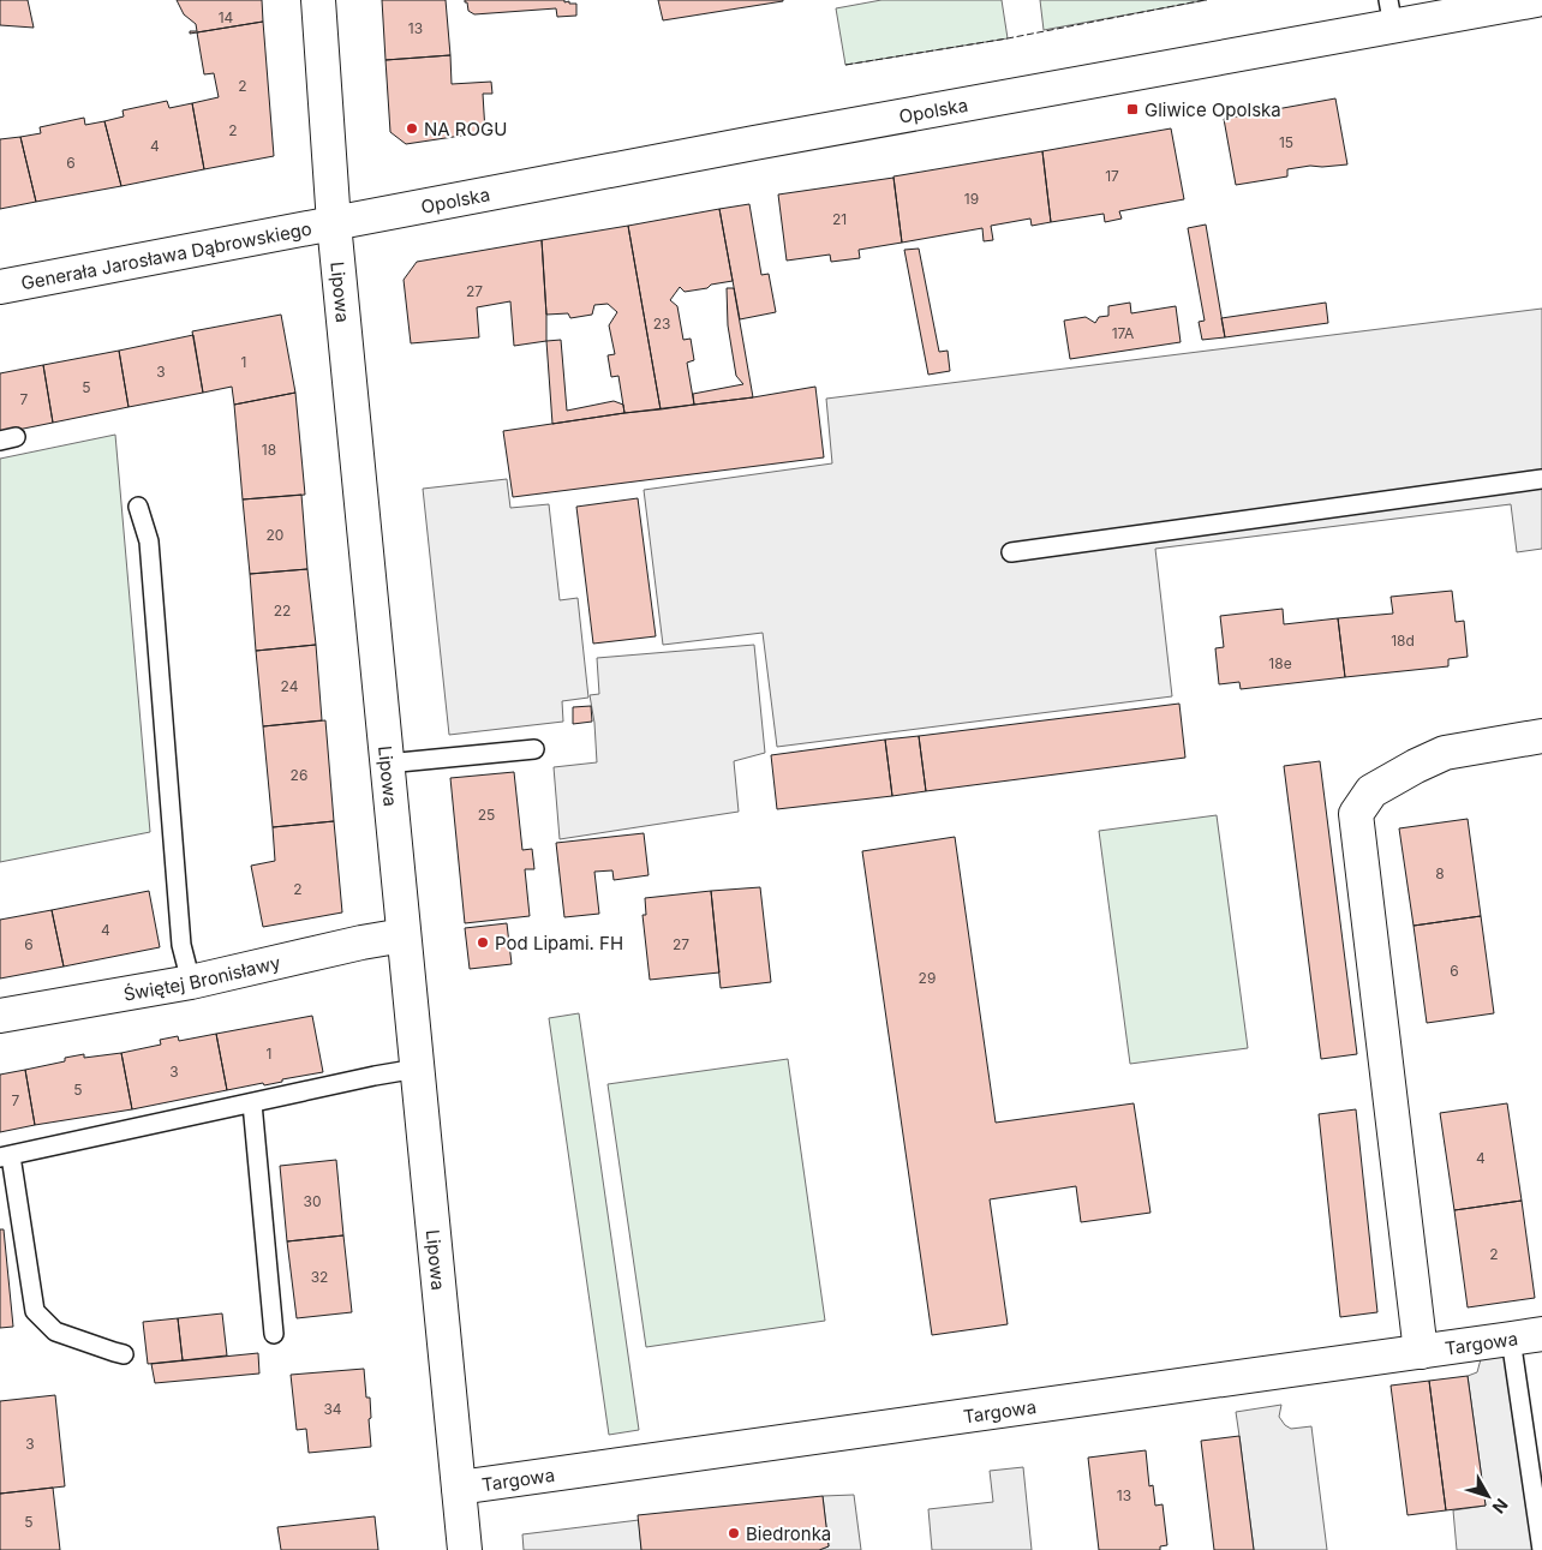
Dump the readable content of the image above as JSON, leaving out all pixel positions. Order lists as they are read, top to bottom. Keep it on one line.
{"streets":{"street":["Opolska","Generała Jarosława Dąbrowskiego","Lipowa","Świętej Bronisławy","Targowa"]},"crossings":[["Opolska","Generała Jarosława Dąbrowskiego"],["Opolska","Lipowa"],["Generała Jarosława Dąbrowskiego","Lipowa"],["Lipowa","Świętej Bronisławy"],["Lipowa","Targowa"]],"places":{"transit":["Gliwice Opolska"],"other":["NA ROGU","Pod Lipami. FH","Biedronka"]},"house_numbers":["14","13","2","2","15","4","6","17","19","21","27","23","17A","1","3","5","7","18","20","22","18d","18e","24","26","25","8","2","4","6","27","6","29","1","3","5","7","4","30","2","32","34","3","13","5"],"north":"bottom right"}
